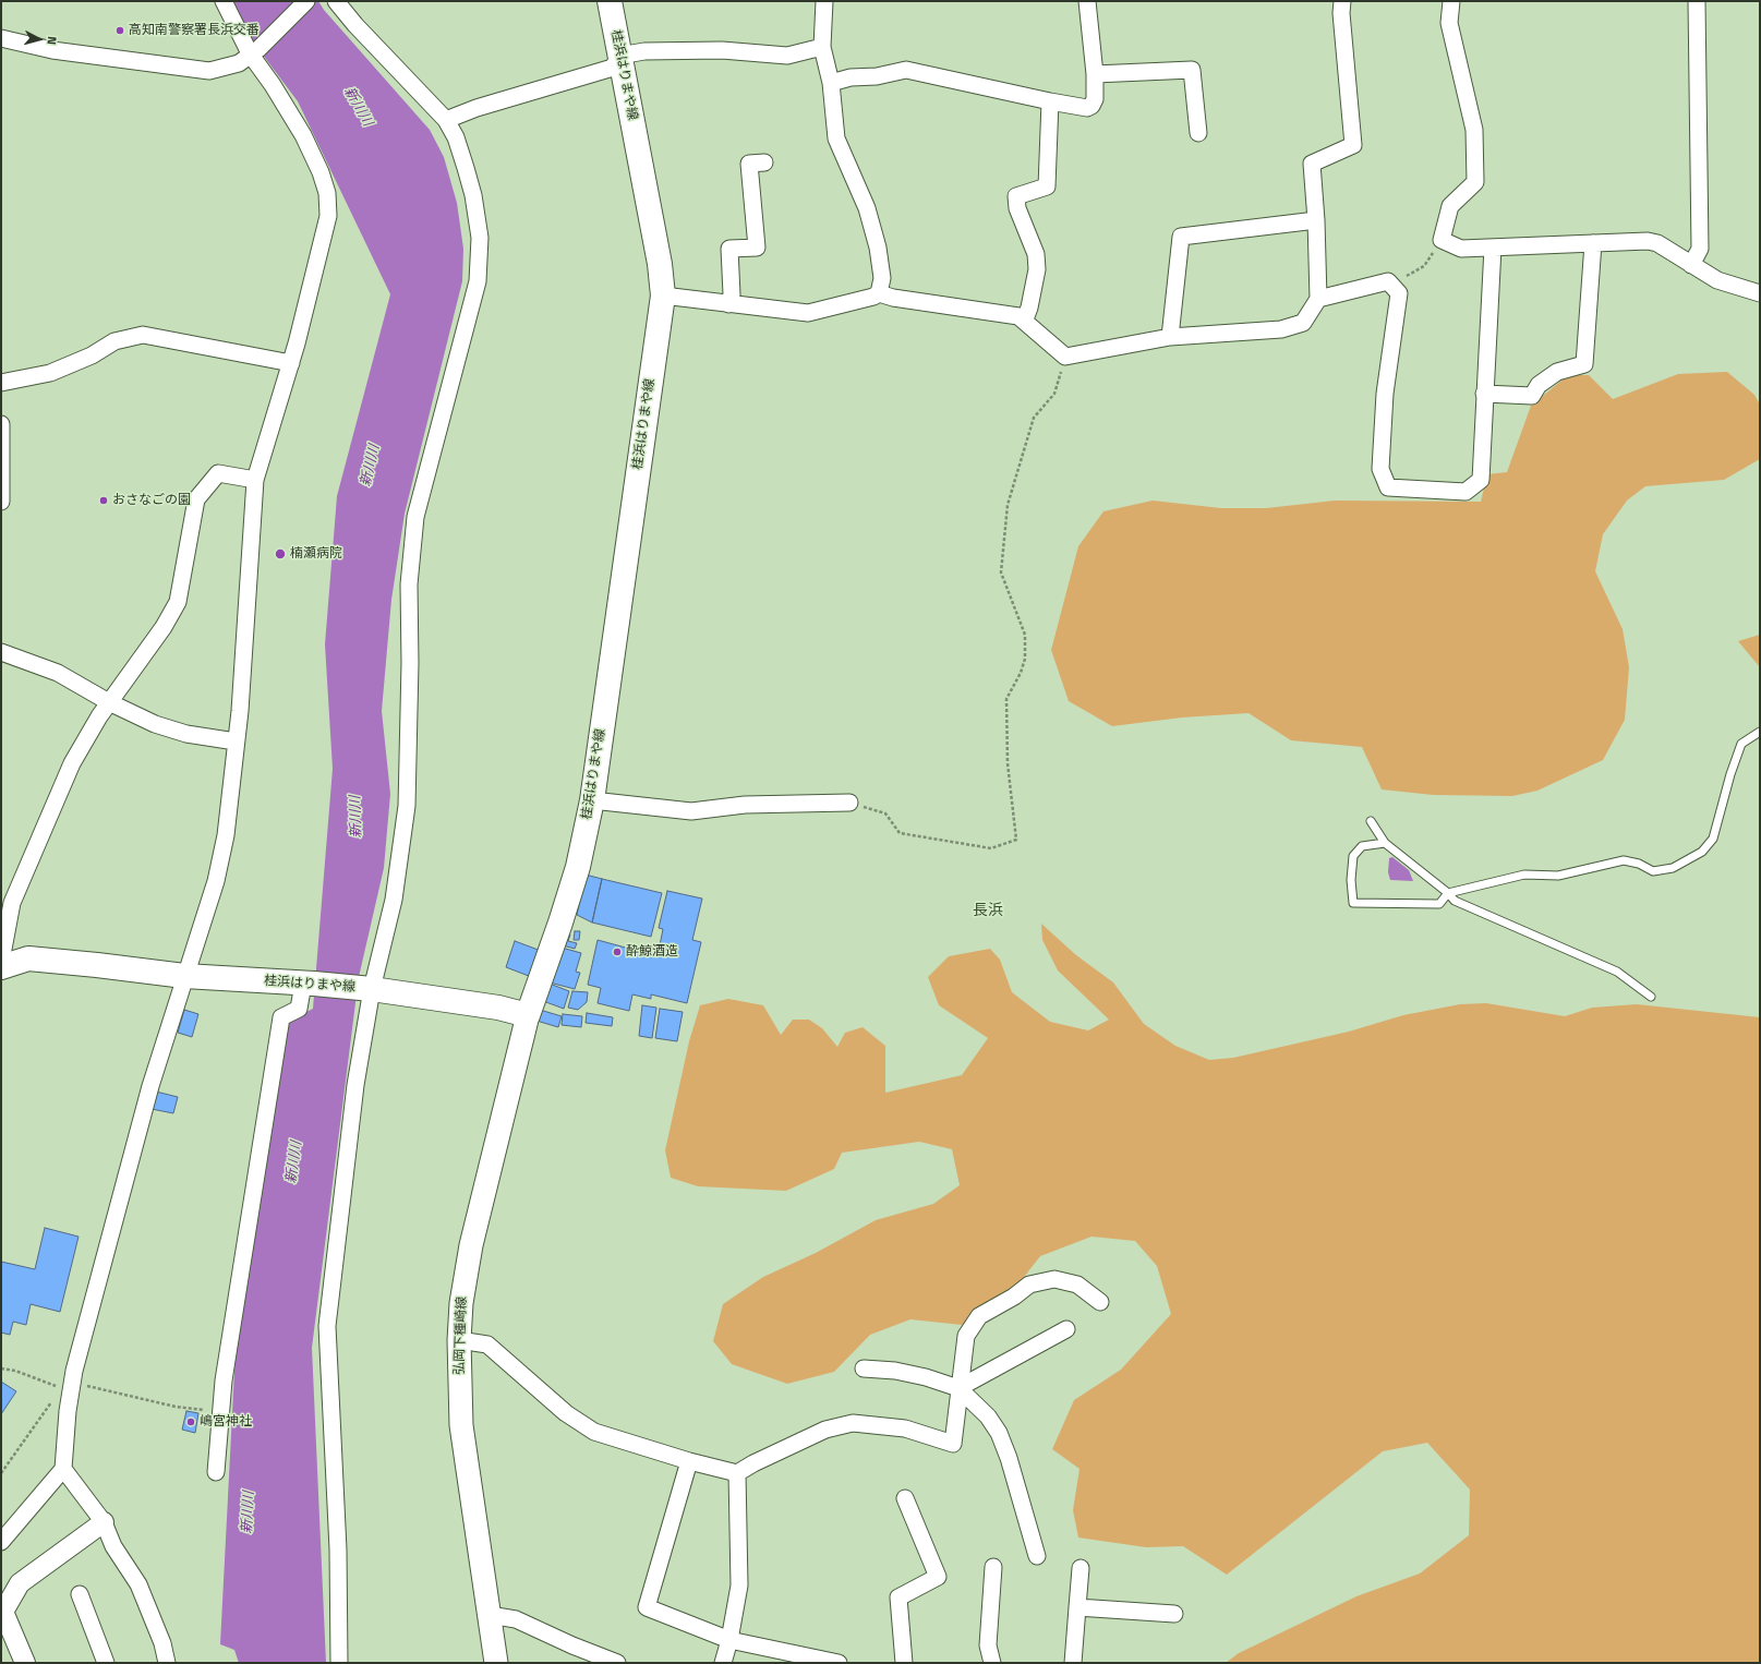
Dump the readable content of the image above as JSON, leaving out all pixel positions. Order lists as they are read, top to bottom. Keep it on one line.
{"streets":{"main road":["桂浜はりまや線","弘岡下種崎線"]},"crossings":[["桂浜はりまや線","弘岡下種崎線"]],"districts":["長浜"],"water":["新川川"],"places":["高知南警察署長浜交番","おさなごの園","楠瀬病院","酔鯨酒造","嶋宮神社"],"north":"right"}
